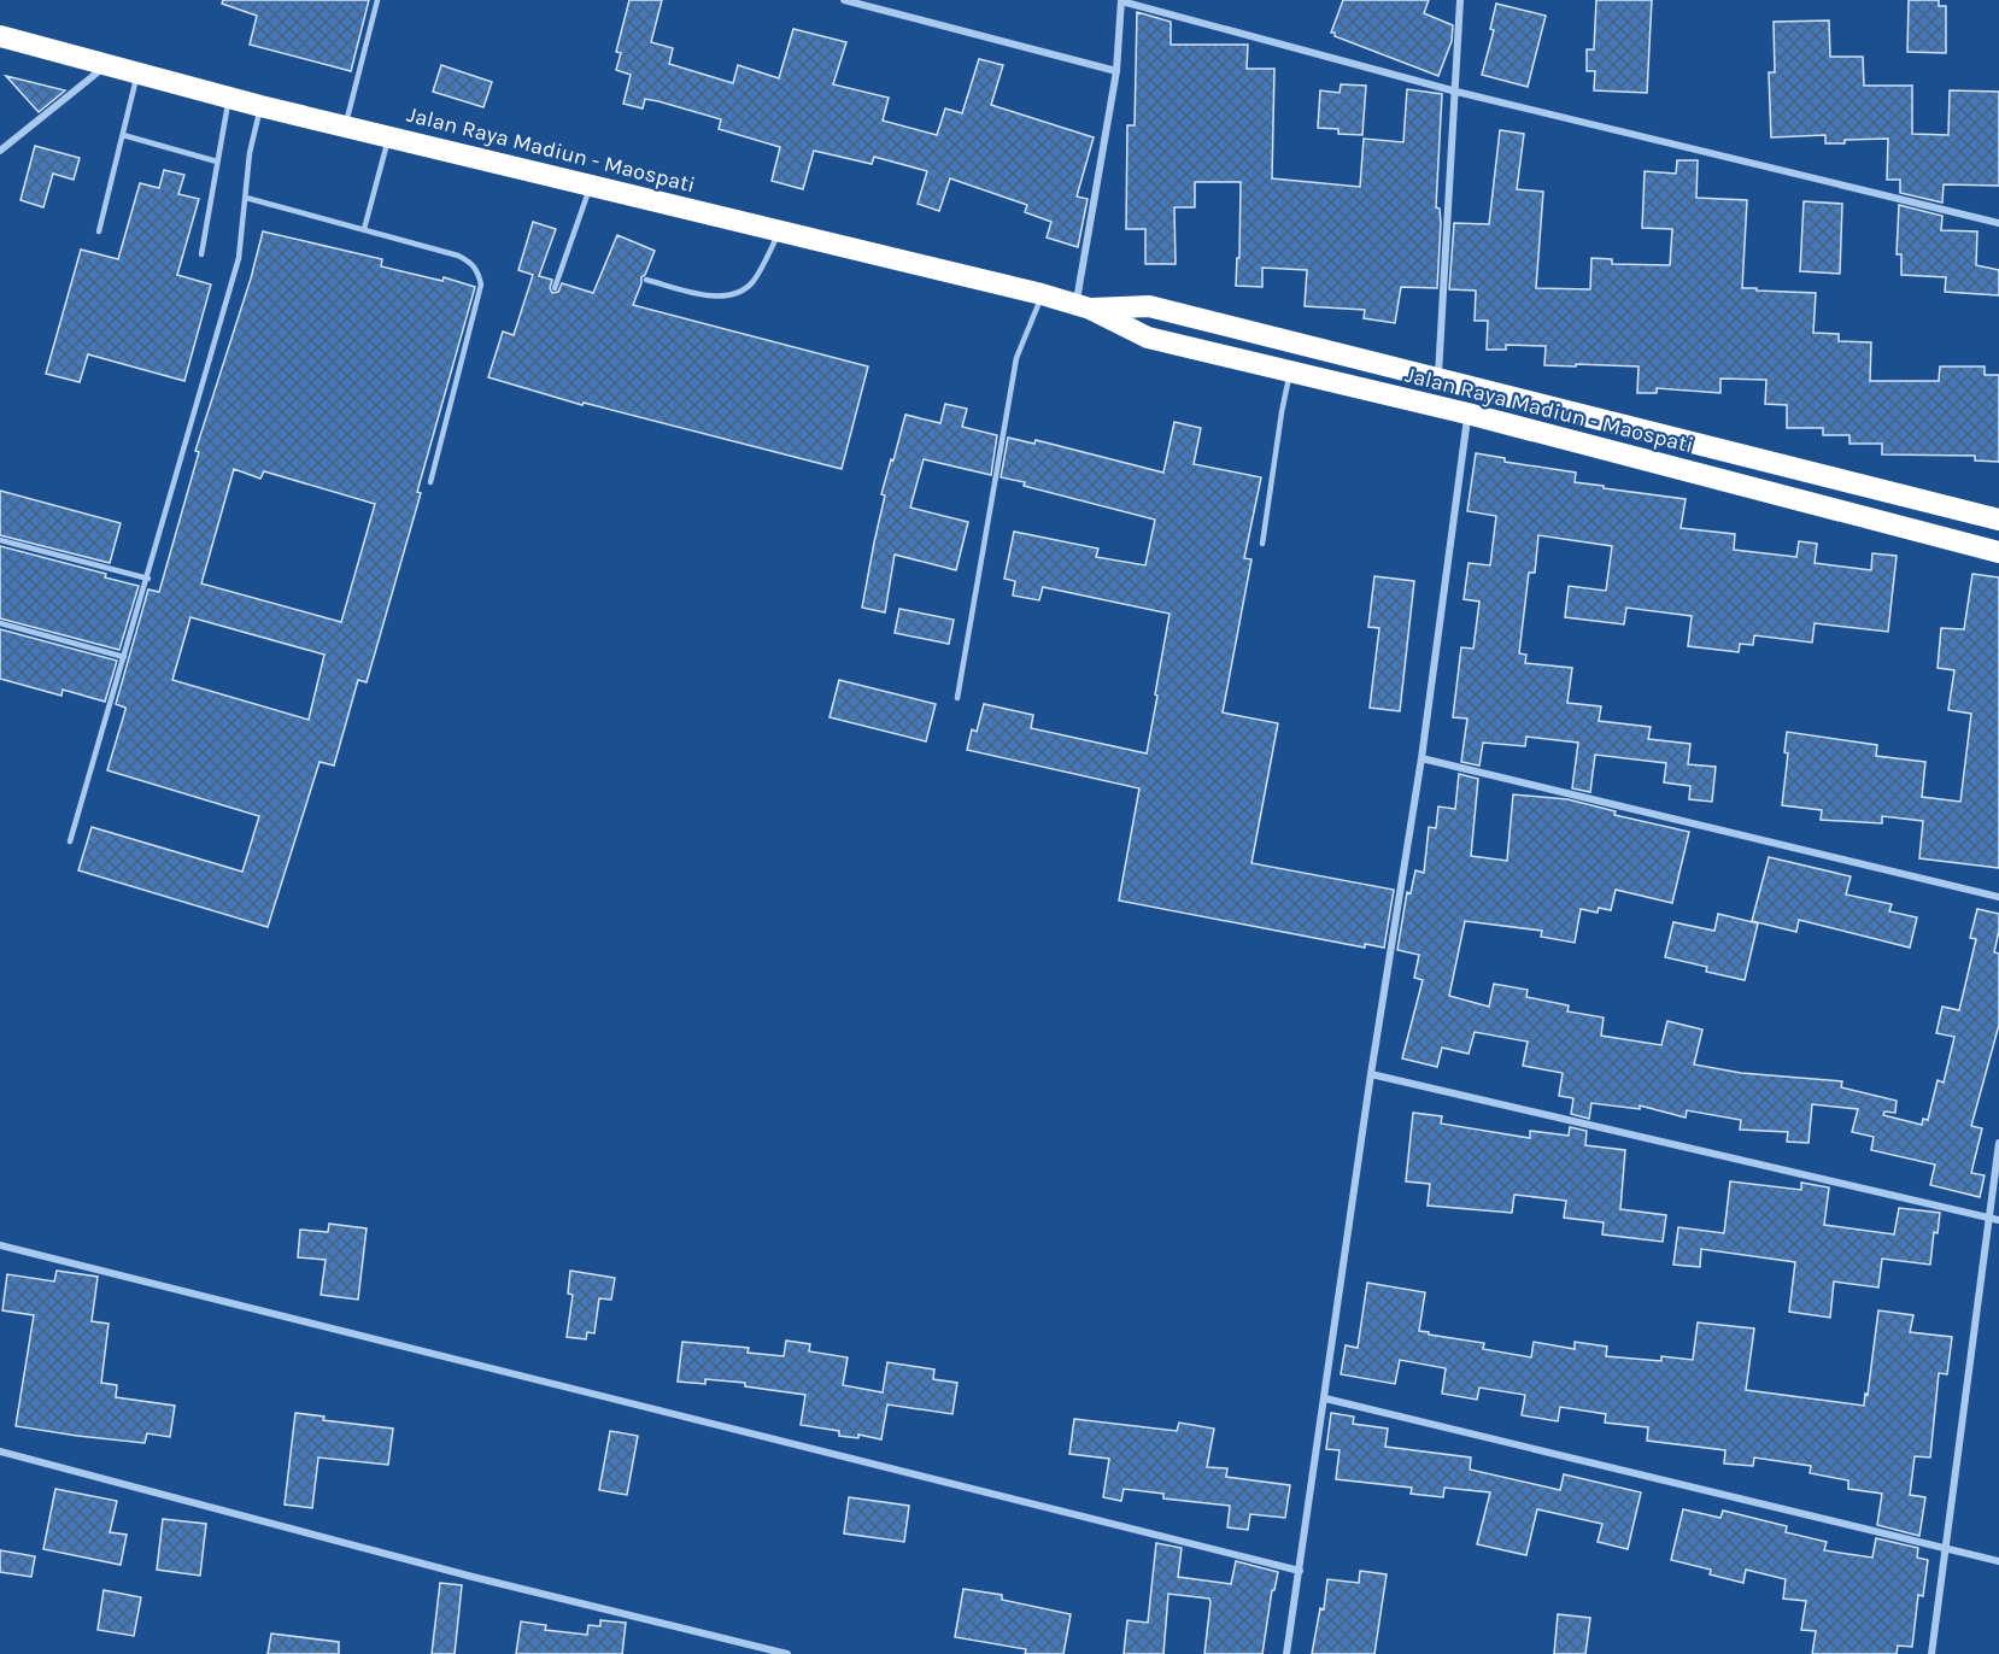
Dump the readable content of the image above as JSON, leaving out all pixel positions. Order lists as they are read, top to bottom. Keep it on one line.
{"streets":{"highway":["Jalan Raya Madiun - Maospati"]}}
